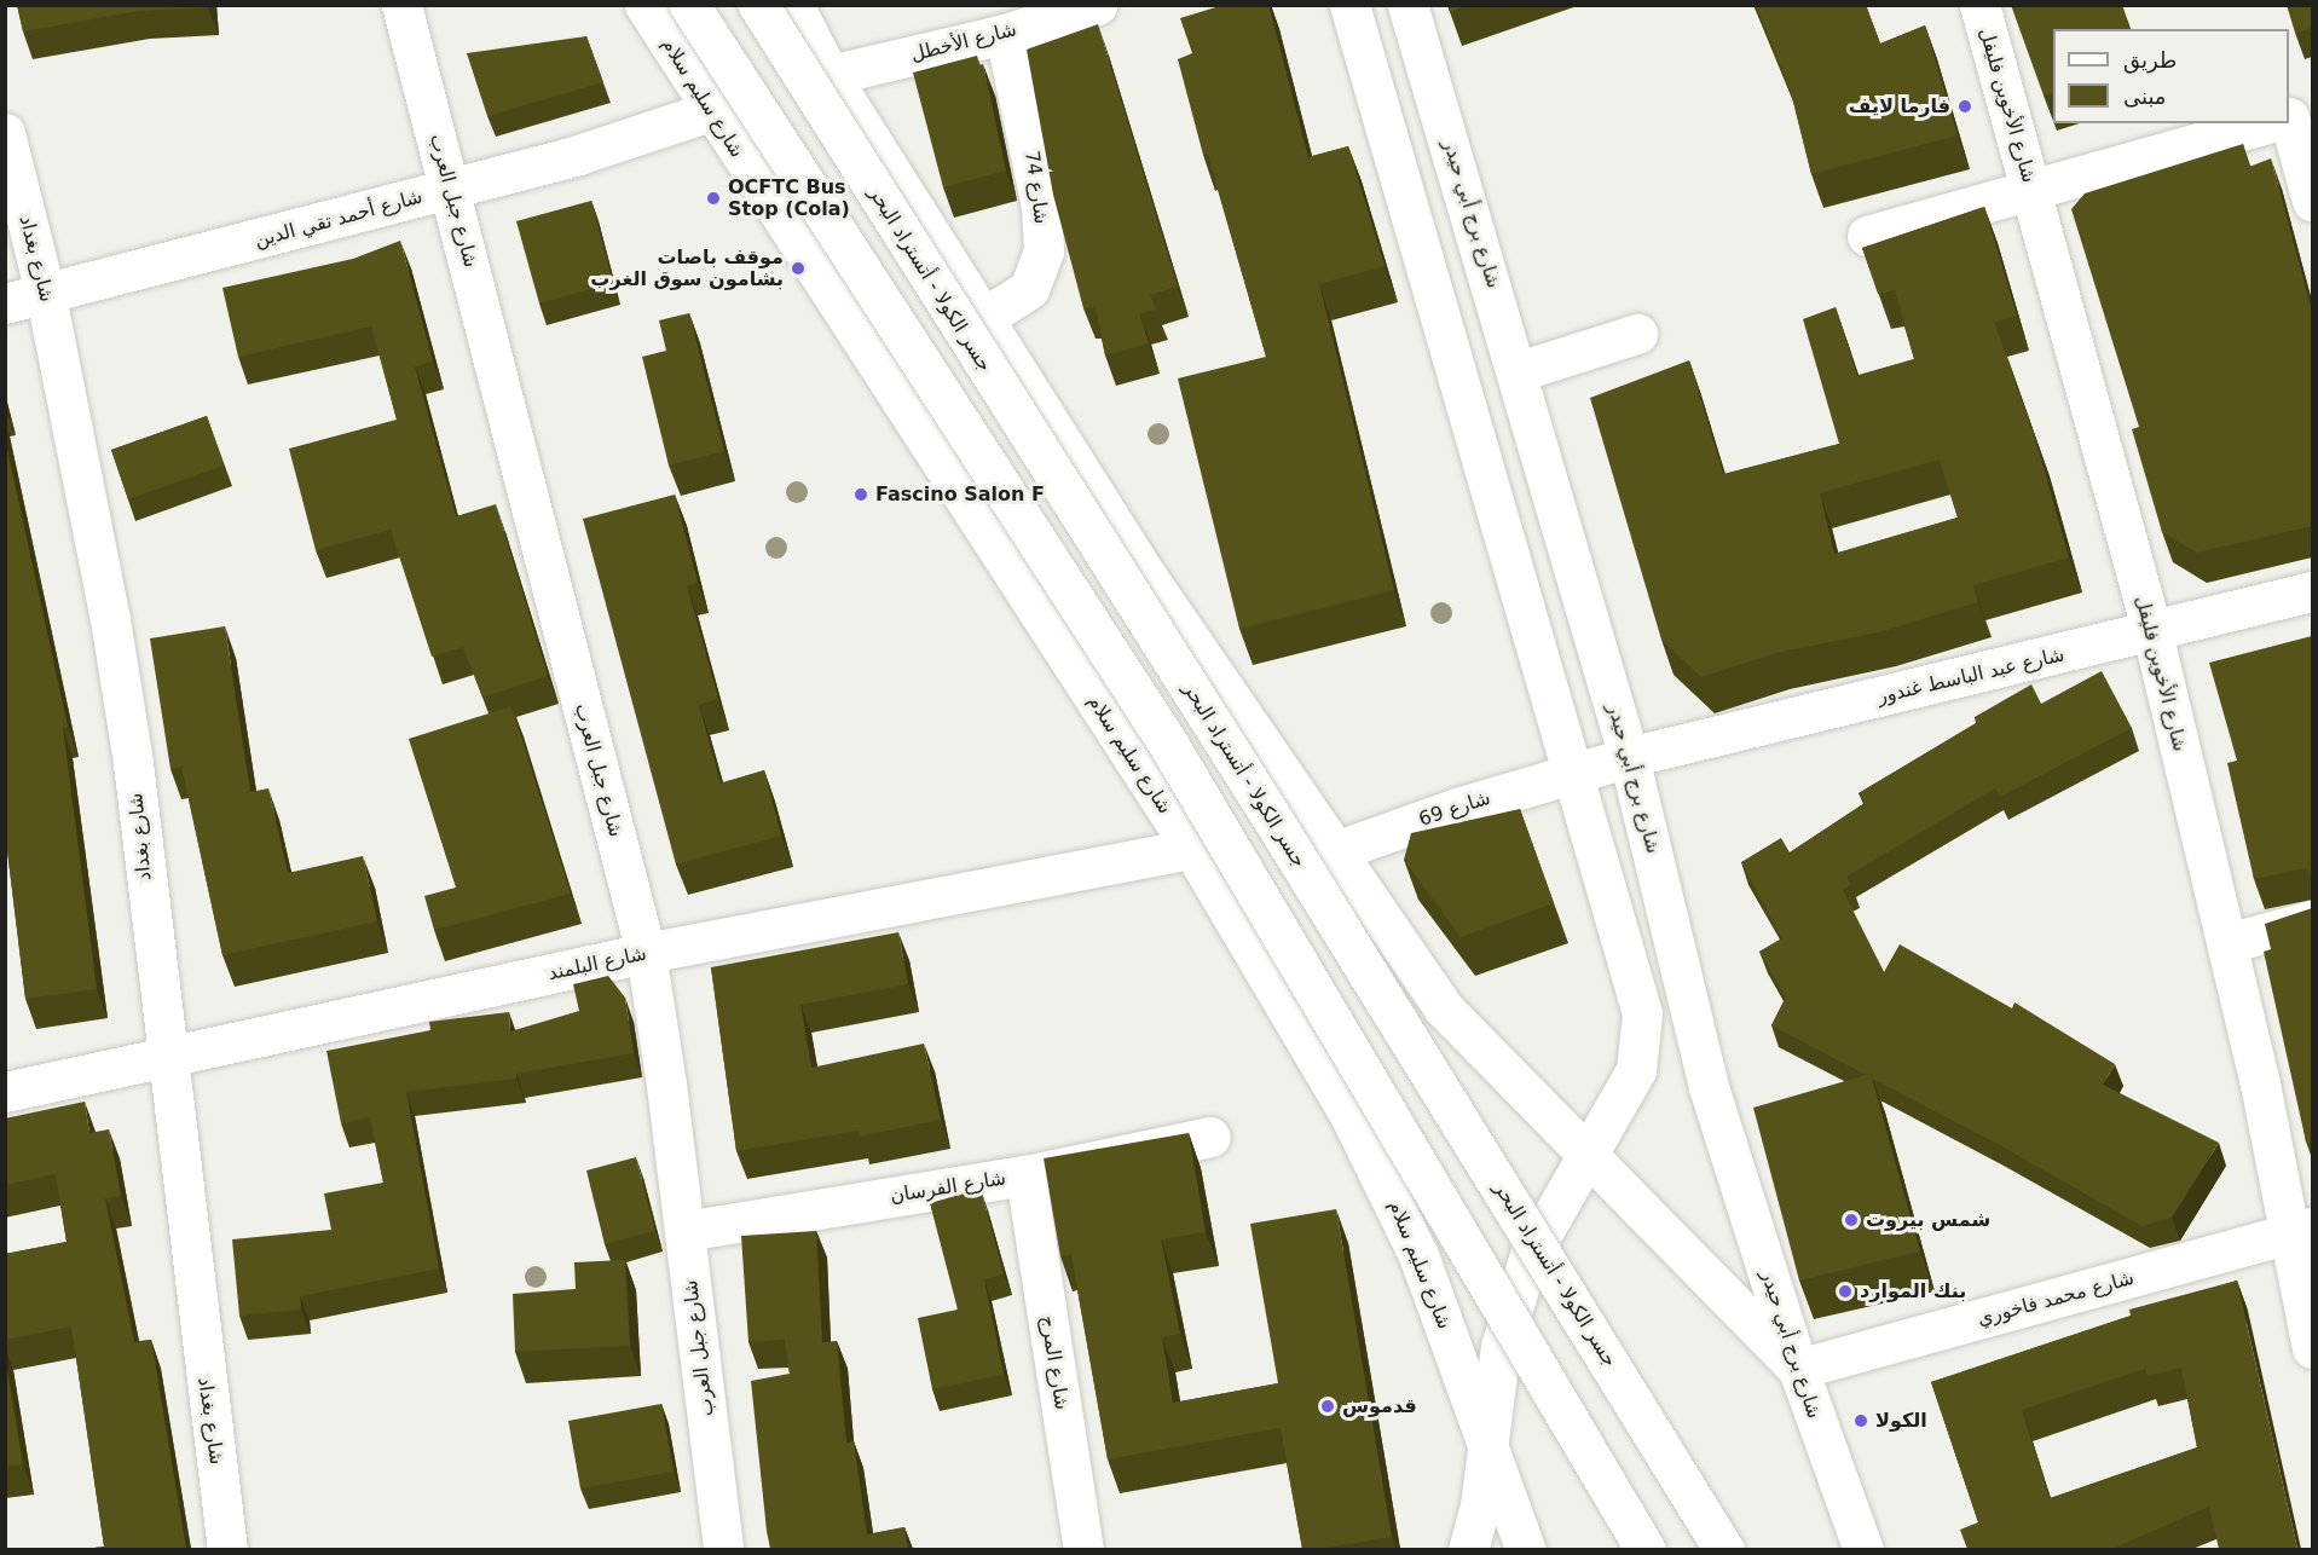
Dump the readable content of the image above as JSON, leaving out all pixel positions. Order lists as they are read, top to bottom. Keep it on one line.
{"streets":{"main road":["شارع الأخطل","شارع سليم سلام","شارع الأخوين فليفل","شارع 74","شارع جبل العرب","شارع برج أبي حيدر","شارع أحمد تقي الدين","شارع بغداد","جسر الكولا - أتستراد البحر","شارع عبد الباسط غندور","شارع 69","شارع البلمند","شارع الفرسان","شارع محمد فاخوري","شارع المرج"]},"crossings":[["شارع الأخطل","شارع 74"],["شارع سليم سلام","شارع أحمد تقي الدين"],["شارع سليم سلام","شارع البلمند"],["شارع الأخوين فليفل","شارع عبد الباسط غندور"],["شارع الأخوين فليفل","شارع محمد فاخوري"],["شارع جبل العرب","شارع أحمد تقي الدين"],["شارع جبل العرب","شارع البلمند"],["شارع جبل العرب","شارع الفرسان"],["شارع برج أبي حيدر","شارع عبد الباسط غندور"],["شارع برج أبي حيدر","شارع محمد فاخوري"],["شارع أحمد تقي الدين","شارع بغداد"],["شارع بغداد","شارع البلمند"],["شارع عبد الباسط غندور","شارع 69"],["شارع الفرسان","شارع المرج"]],"places":["فارما لايف","OCFTC Bus Stop (Cola)","موقف باصات بشامون سوق الغرب","Fascino Salon F","شمس بيروت","بنك الموارد","قدموس","الكولا"],"legend":["طريق","مبنى"]}
